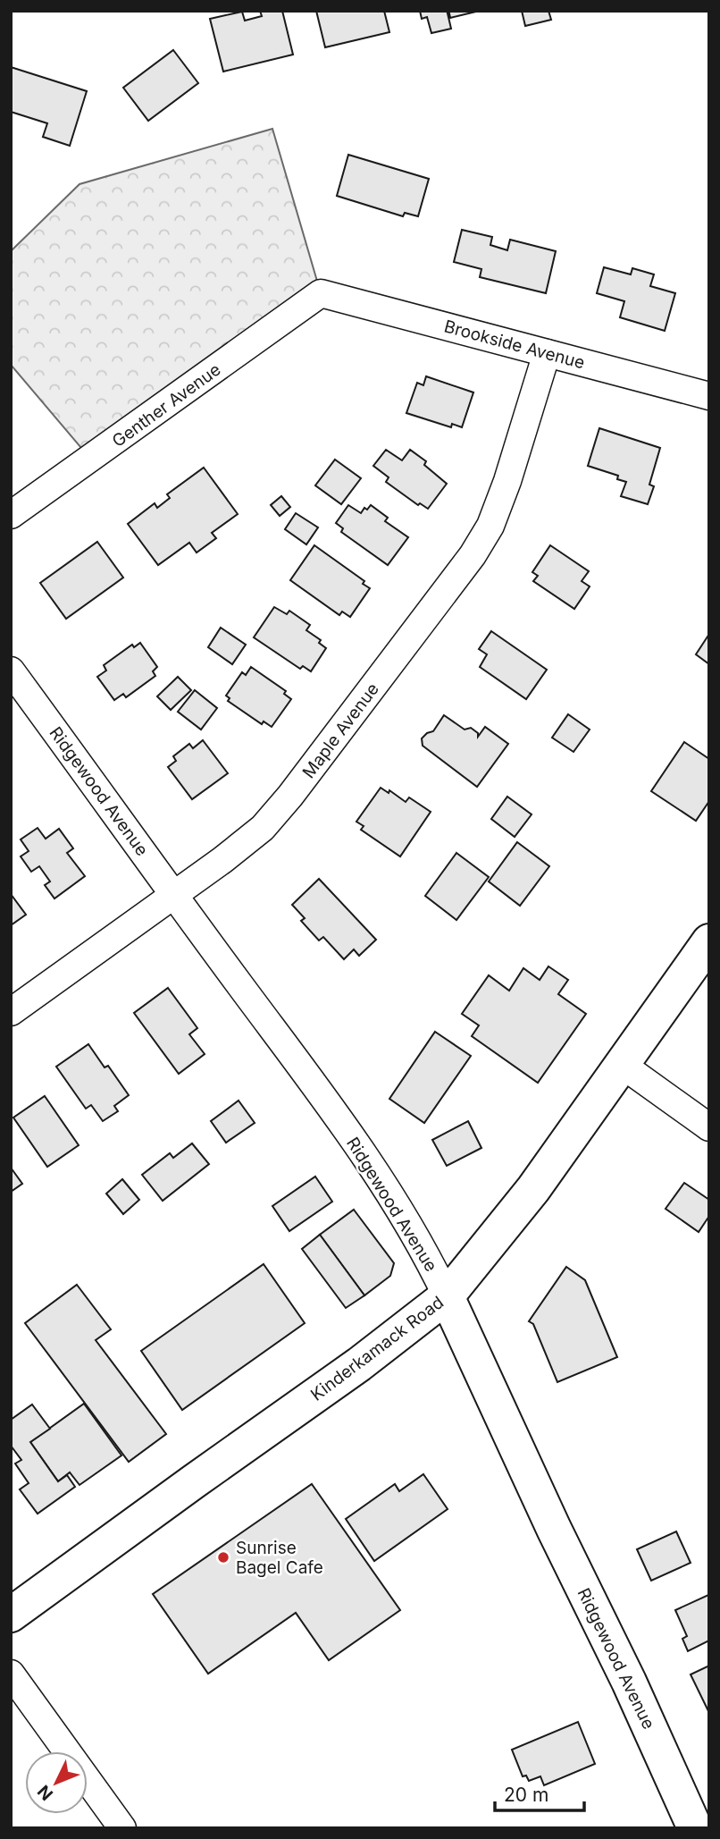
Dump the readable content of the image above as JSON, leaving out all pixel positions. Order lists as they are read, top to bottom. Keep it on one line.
{"streets":{"main road":["Ridgewood Avenue","Kinderkamack Road"],"street":["Brookside Avenue","Genther Avenue","Maple Avenue"]},"crossings":[["Brookside Avenue","Genther Avenue"],["Brookside Avenue","Maple Avenue"],["Maple Avenue","Ridgewood Avenue"],["Ridgewood Avenue","Kinderkamack Road"]],"places":["Sunrise Bagel Cafe"],"scale_bar":"20 m","north":"bottom left"}
